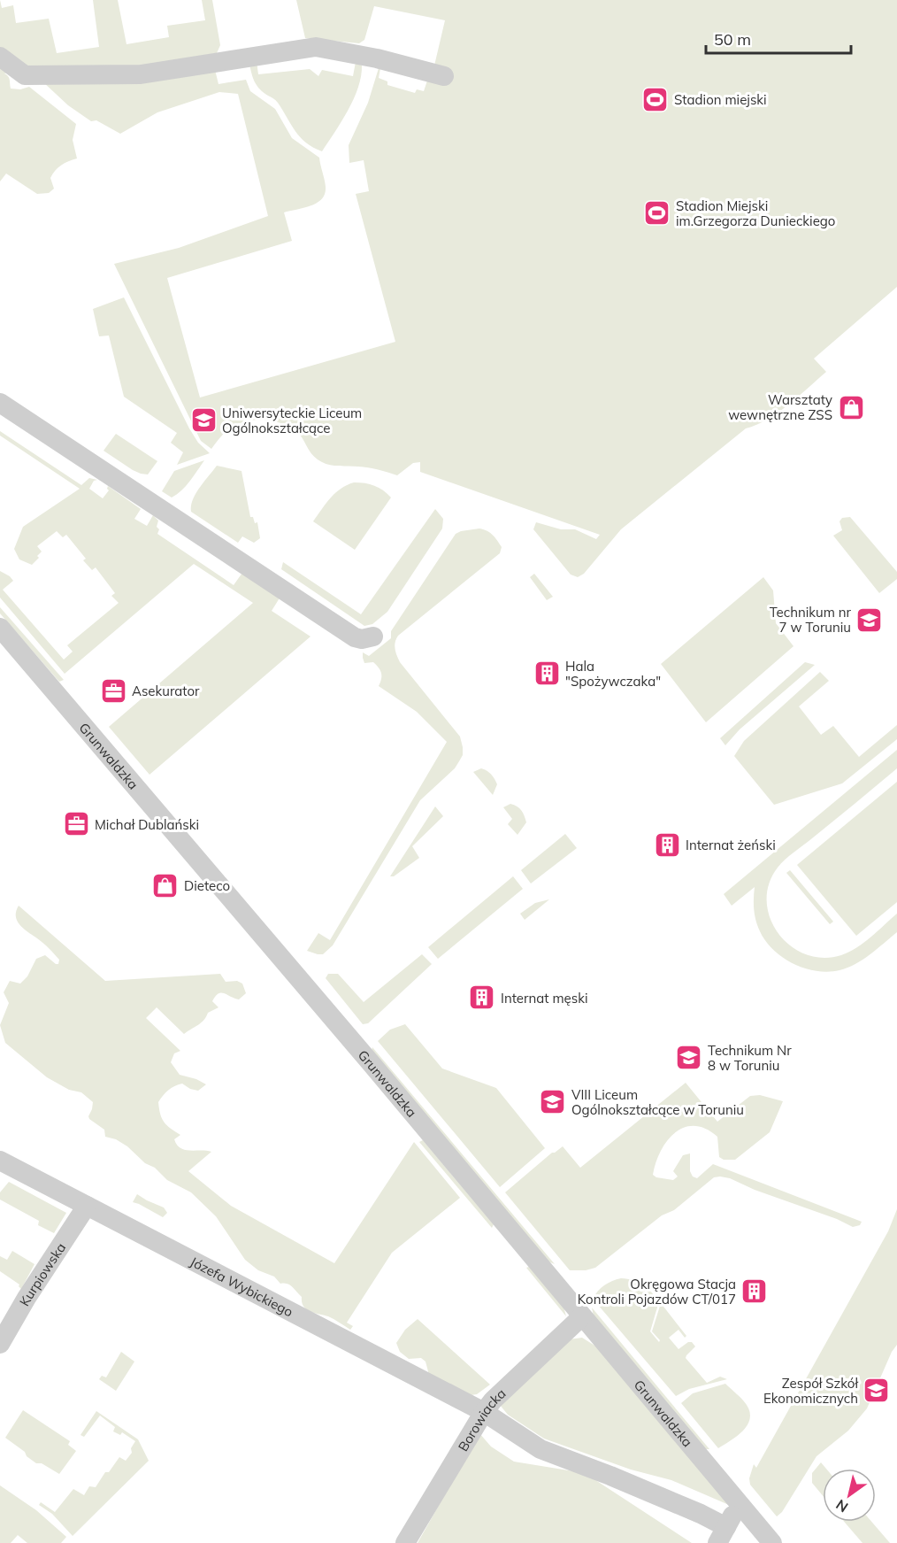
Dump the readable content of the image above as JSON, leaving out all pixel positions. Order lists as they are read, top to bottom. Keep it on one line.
{"streets":{"street":["Grunwaldzka","Kurpiowska","Józefa Wybickiego","Borowiacka"]},"crossings":[["Grunwaldzka","Borowiacka"],["Kurpiowska","Józefa Wybickiego"],["Józefa Wybickiego","Borowiacka"]],"places":{"sports":["Stadion miejski","Stadion Miejski im.Grzegorza Dunieckiego"],"shop":["Warsztaty wewnętrzne ZSS","Dieteco"],"school or university":["Uniwersyteckie Liceum Ogólnokształcące","Technikum nr 7 w Toruniu","Technikum Nr 8 w Toruniu","VIII Liceum Ogólnokształcące w Toruniu","Zespół Szkół Ekonomicznych"],"building":["Hala \"Spożywczaka\"","Internat żeński","Internat męski","Okręgowa Stacja Kontroli Pojazdów CT/017"],"office":["Asekurator","Michał Dublański"]},"scale_bar":"50 m","north":"bottom left"}
